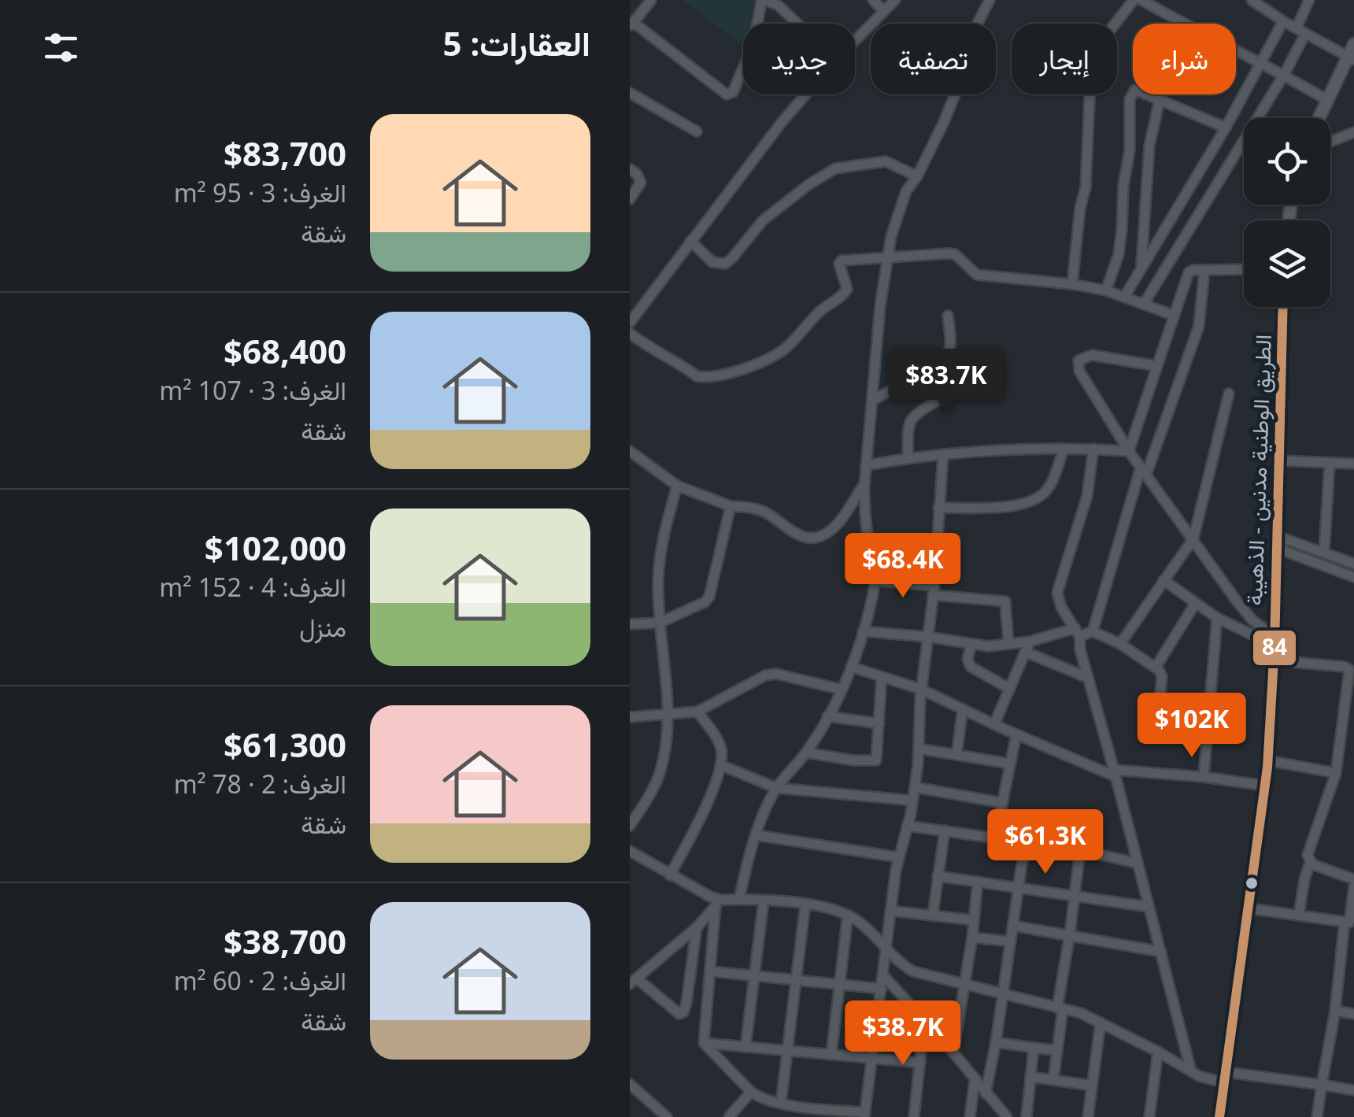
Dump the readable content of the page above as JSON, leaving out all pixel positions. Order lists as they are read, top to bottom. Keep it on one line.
{"streets":{"main road":["الطريق الوطنية مدنين - الذهيبة"]},"lines":["transit line 84"],"page":{"heading":"العقارات: 5","chip":["شراء","إيجار","تصفية","جديد"],"list":[{"name":"$83,700","note":"الغرف: 3 · 95 m² · شقة"},{"name":"$68,400","note":"الغرف: 3 · 107 m² · شقة"},{"name":"$102,000","note":"الغرف: 4 · 152 m² · منزل"},{"name":"$61,300","note":"الغرف: 2 · 78 m² · شقة"},{"name":"$38,700","note":"الغرف: 2 · 60 m² · شقة"}],"price":["$83.7K","$68.4K","$102K","$61.3K","$38.7K"]}}
